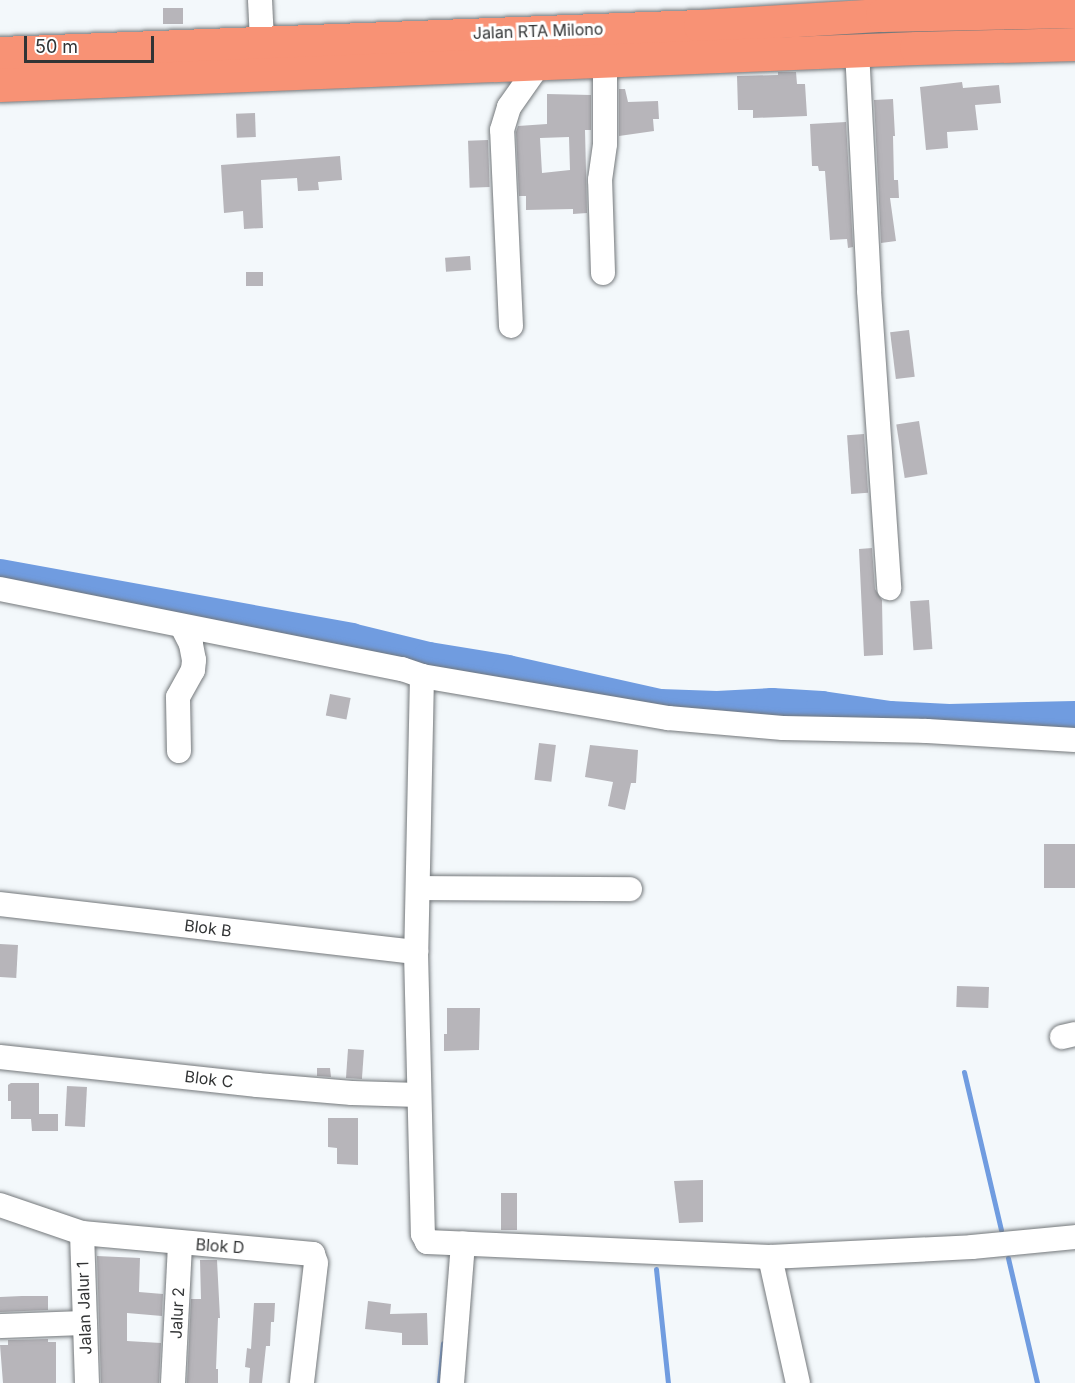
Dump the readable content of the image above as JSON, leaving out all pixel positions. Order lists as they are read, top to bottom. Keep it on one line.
{"streets":{"highway":["Jalan RTA Milono"],"street":["Blok B","Blok C","Blok D","Jalan Jalur 1","Jalur 2"]},"crossings":[["Blok D","Jalan Jalur 1"],["Blok D","Jalur 2"]],"scale_bar":"50 m"}
